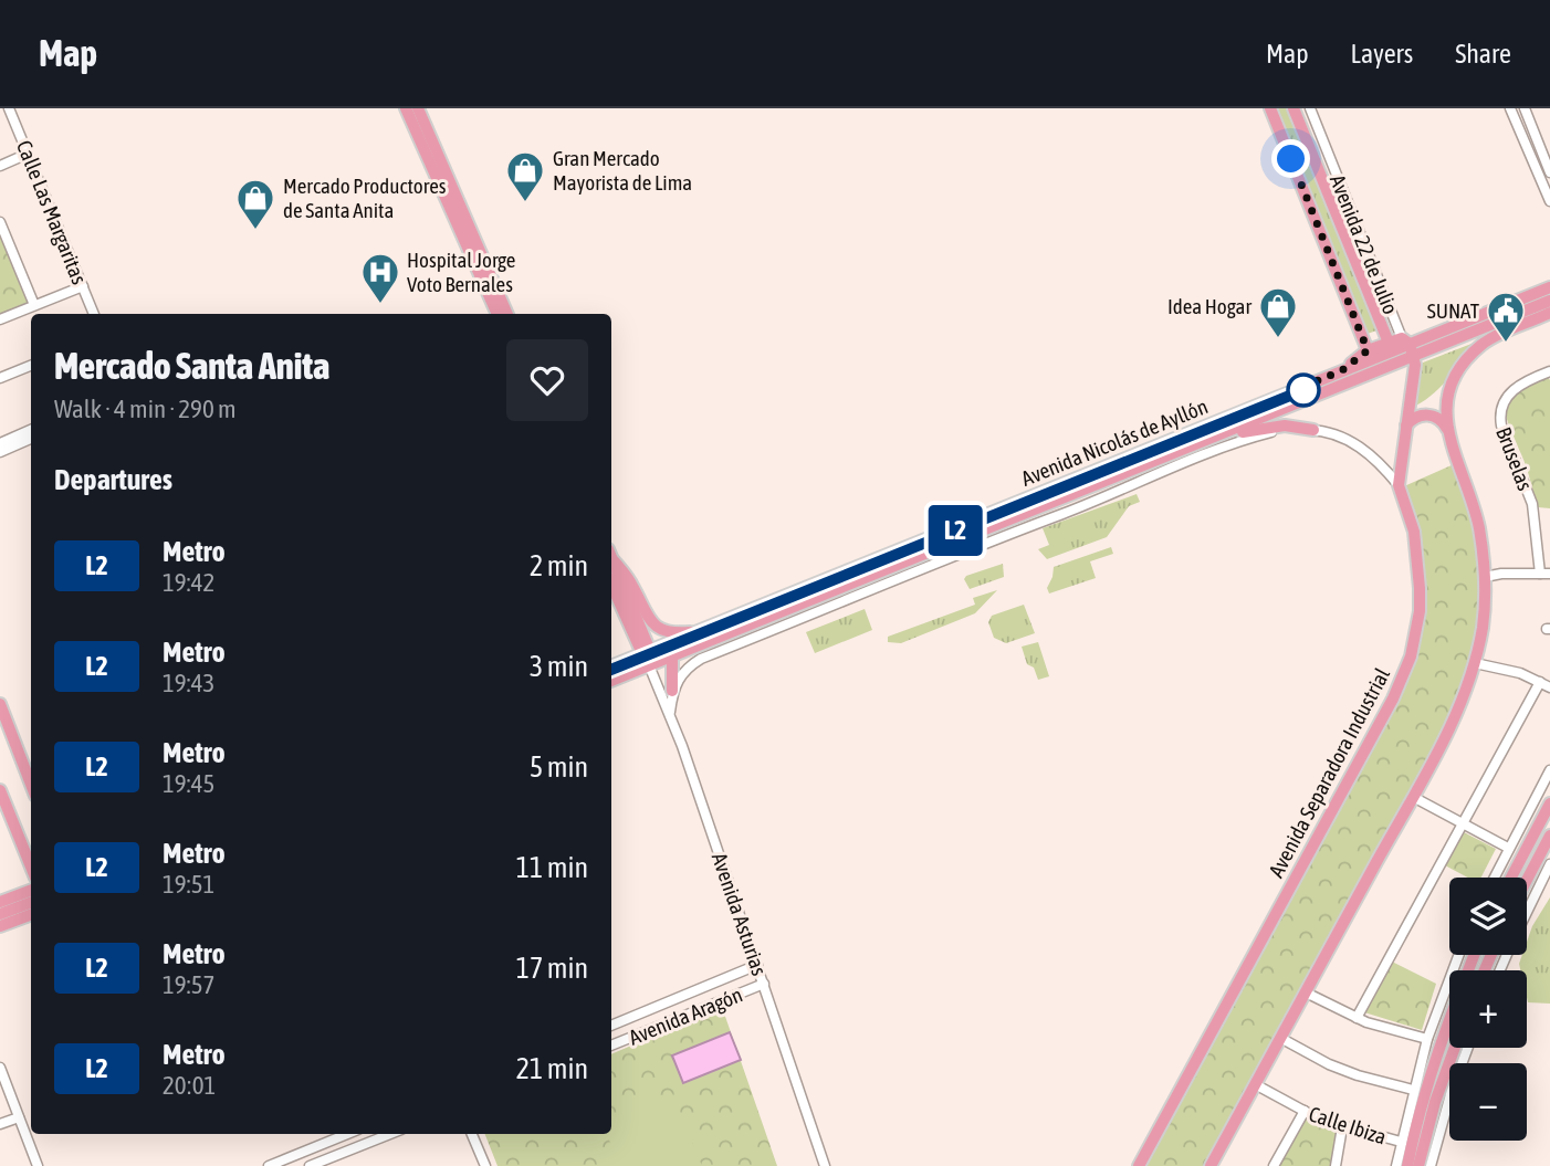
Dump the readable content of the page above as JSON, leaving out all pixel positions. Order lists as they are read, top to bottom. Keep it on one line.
{"streets":{"main road":["Avenida Nicolás de Ayllón","Avenida Separadora Industrial"],"street":["Calle Las Margaritas","Avenida 22 de Julio","Bruselas","Avenida Asturias","Avenida Aragón","Calle Ibiza"]},"crossings":[["Avenida 22 de Julio","Avenida Nicolás de Ayllón"],["Avenida 22 de Julio","Avenida Separadora Industrial"],["Avenida Nicolás de Ayllón","Avenida Separadora Industrial"],["Avenida Nicolás de Ayllón","Avenida Asturias"],["Avenida Asturias","Avenida Aragón"]],"places":{"shop":["Gran Mercado Mayorista de Lima","Mercado Productores de Santa Anita","Idea Hogar"],"hospital":["Hospital Jorge Voto Bernales"],"public building":["SUNAT"]},"lines":["metro line L2"],"page":{"header":"Map","nav":["Map","Layers","Share"],"on_map":"L2","heading":[["Mercado Santa Anita","Walk · 4 min · 290 m"],"Departures"],"list":[{"mark":"L2","name":"Metro","note":"19:42","value":"2 min"},{"mark":"L2","name":"Metro","note":"19:43","value":"3 min"},{"mark":"L2","name":"Metro","note":"19:45","value":"5 min"},{"mark":"L2","name":"Metro","note":"19:51","value":"11 min"},{"mark":"L2","name":"Metro","note":"19:57","value":"17 min"},{"mark":"L2","name":"Metro","note":"20:01","value":"21 min"}],"map_buttons":["+","−"]}}
